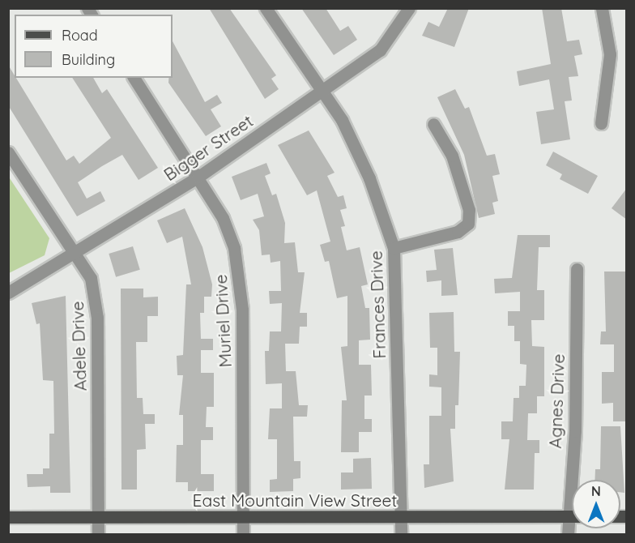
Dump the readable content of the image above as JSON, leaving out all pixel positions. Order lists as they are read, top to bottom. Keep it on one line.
{"streets":{"main road":["East Mountain View Street"],"street":["Bigger Street","Frances Drive","Muriel Drive","Adele Drive","Agnes Drive"]},"crossings":[["Bigger Street","Frances Drive"],["Bigger Street","Muriel Drive"],["Bigger Street","Adele Drive"],["Frances Drive","East Mountain View Street"],["Muriel Drive","East Mountain View Street"],["Adele Drive","East Mountain View Street"],["Agnes Drive","East Mountain View Street"]],"legend":["Road","Building"],"north":"top"}
